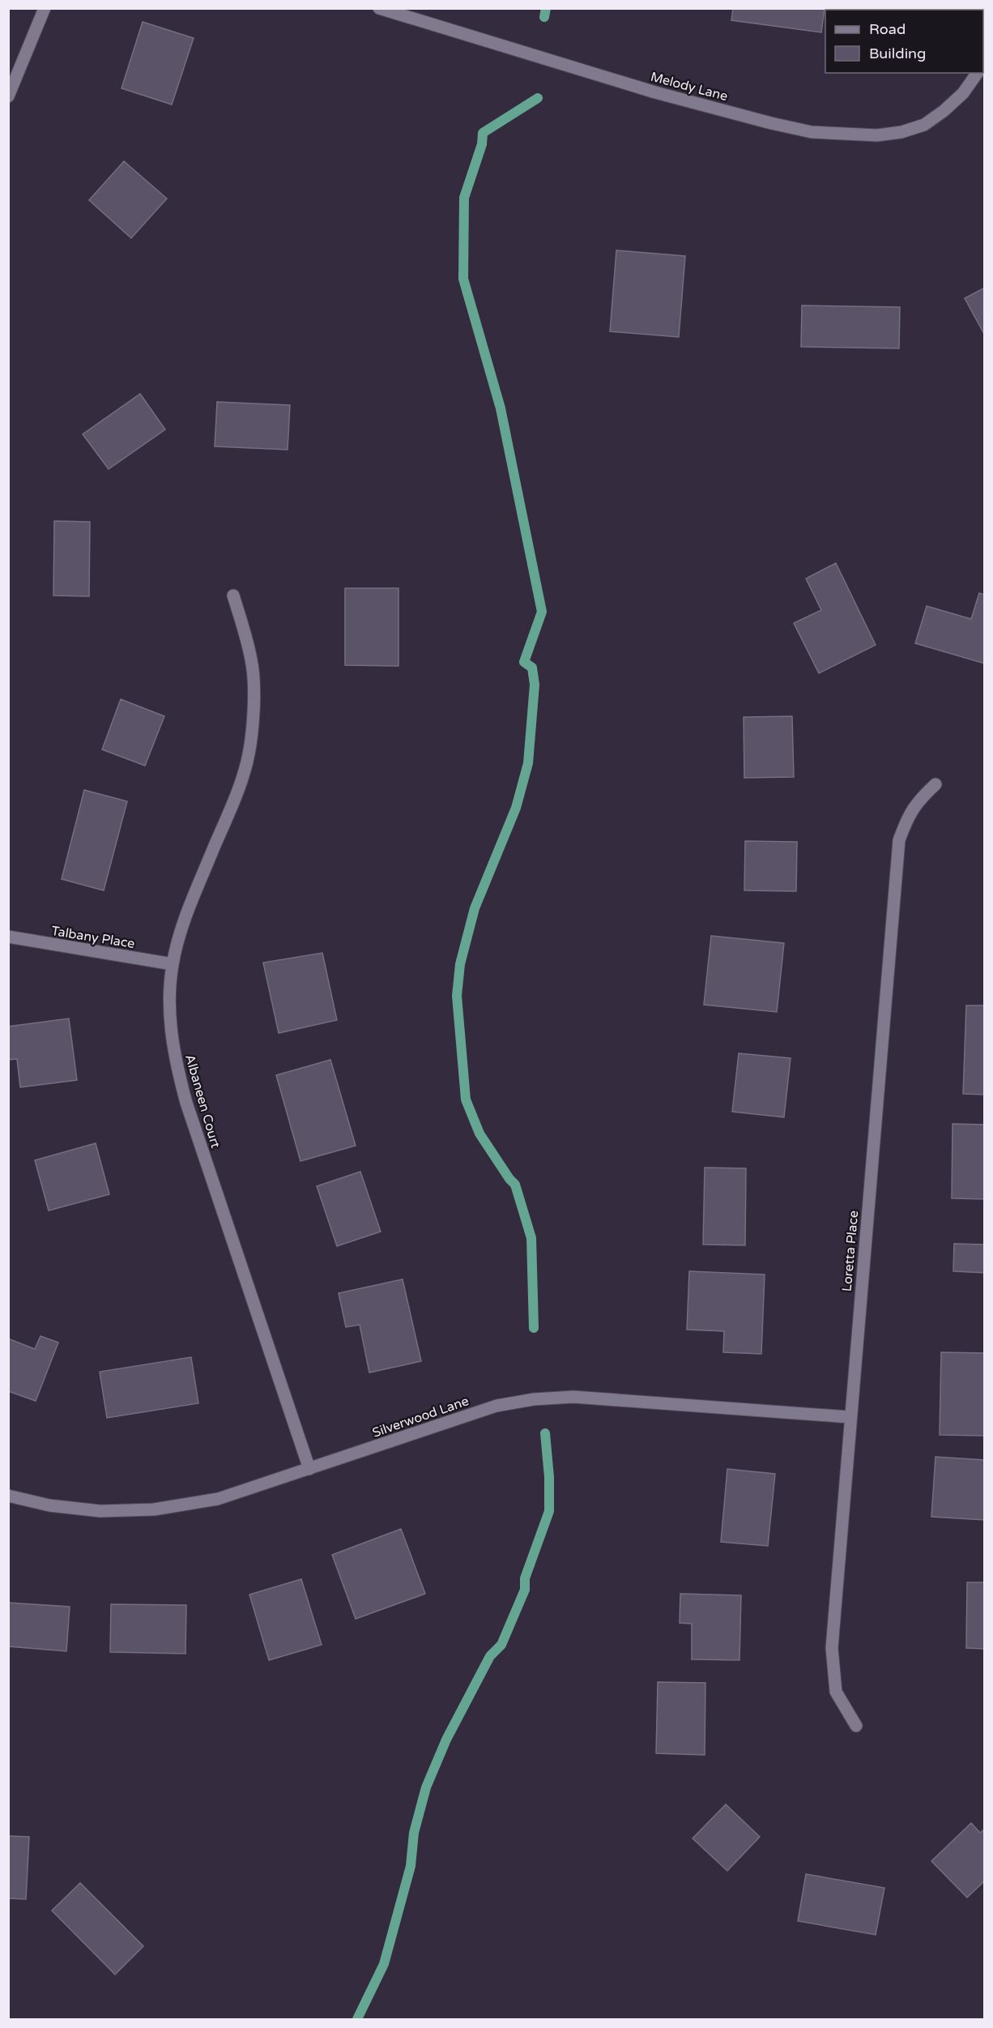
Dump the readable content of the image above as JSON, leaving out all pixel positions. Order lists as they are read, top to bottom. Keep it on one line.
{"streets":{"street":["Melody Lane","Talbany Place","Albaneen Court","Loretta Place","Silverwood Lane"]},"crossings":[["Talbany Place","Albaneen Court"],["Albaneen Court","Silverwood Lane"],["Loretta Place","Silverwood Lane"]],"legend":["Road","Building"]}
